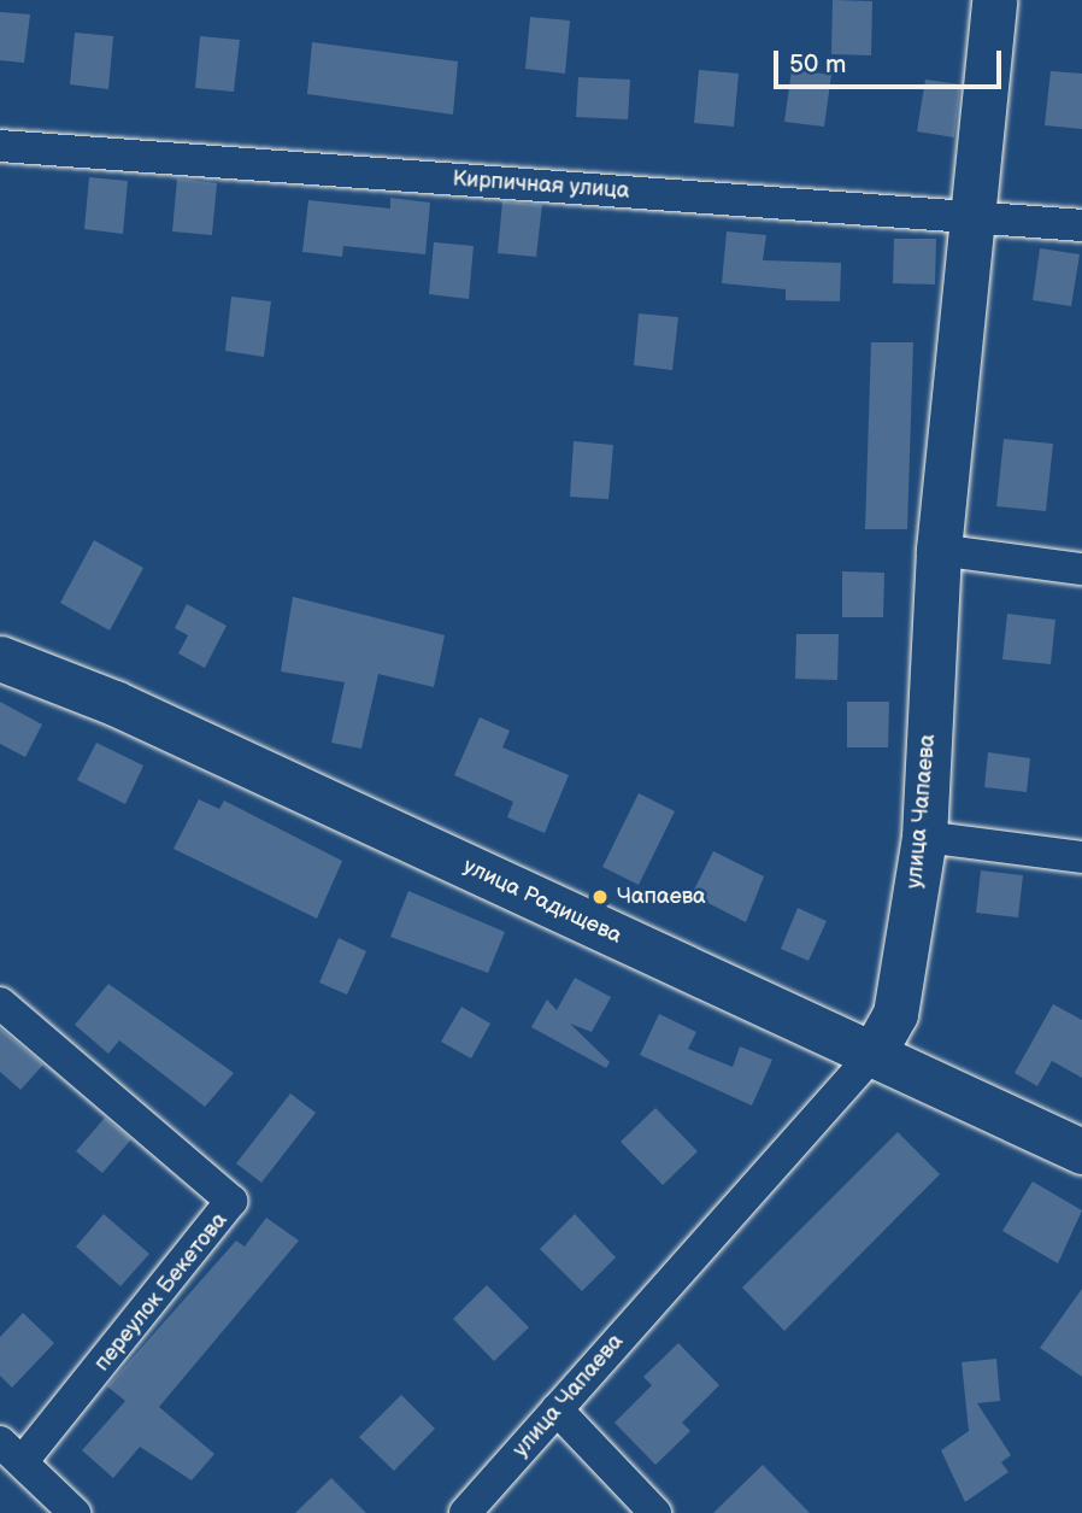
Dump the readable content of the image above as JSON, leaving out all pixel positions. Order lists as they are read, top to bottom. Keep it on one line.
{"streets":{"main road":["улица Чапаева","улица Радищева"],"street":["Кирпичная улица","переулок Бекетова"]},"crossings":[["Кирпичная улица","улица Чапаева"],["улица Чапаева","улица Радищева"]],"places":["Чапаева"],"scale_bar":"50 m"}
